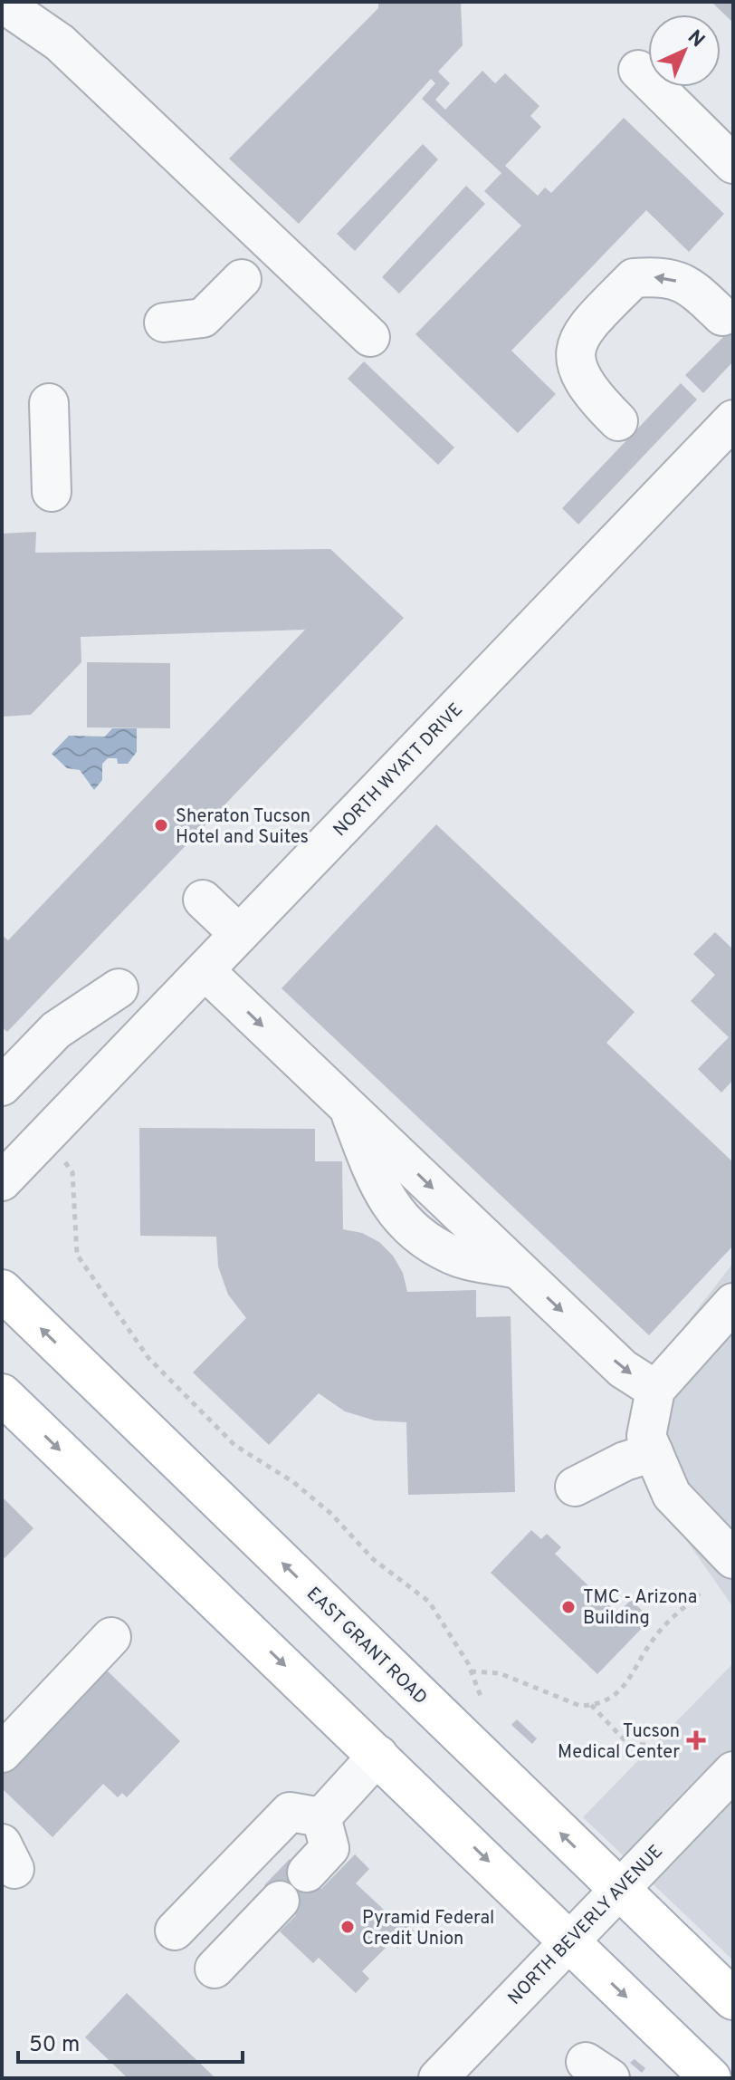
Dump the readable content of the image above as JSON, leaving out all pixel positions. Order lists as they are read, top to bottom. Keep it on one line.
{"streets":{"main road":["EAST GRANT ROAD"],"street":["NORTH WYATT DRIVE","NORTH BEVERLY AVENUE"]},"crossings":[["EAST GRANT ROAD","NORTH BEVERLY AVENUE"]],"places":{"other":["Sheraton Tucson Hotel and Suites","TMC - Arizona Building","Pyramid Federal Credit Union"],"health":["Tucson Medical Center"]},"scale_bar":"50 m","north":"top right"}
